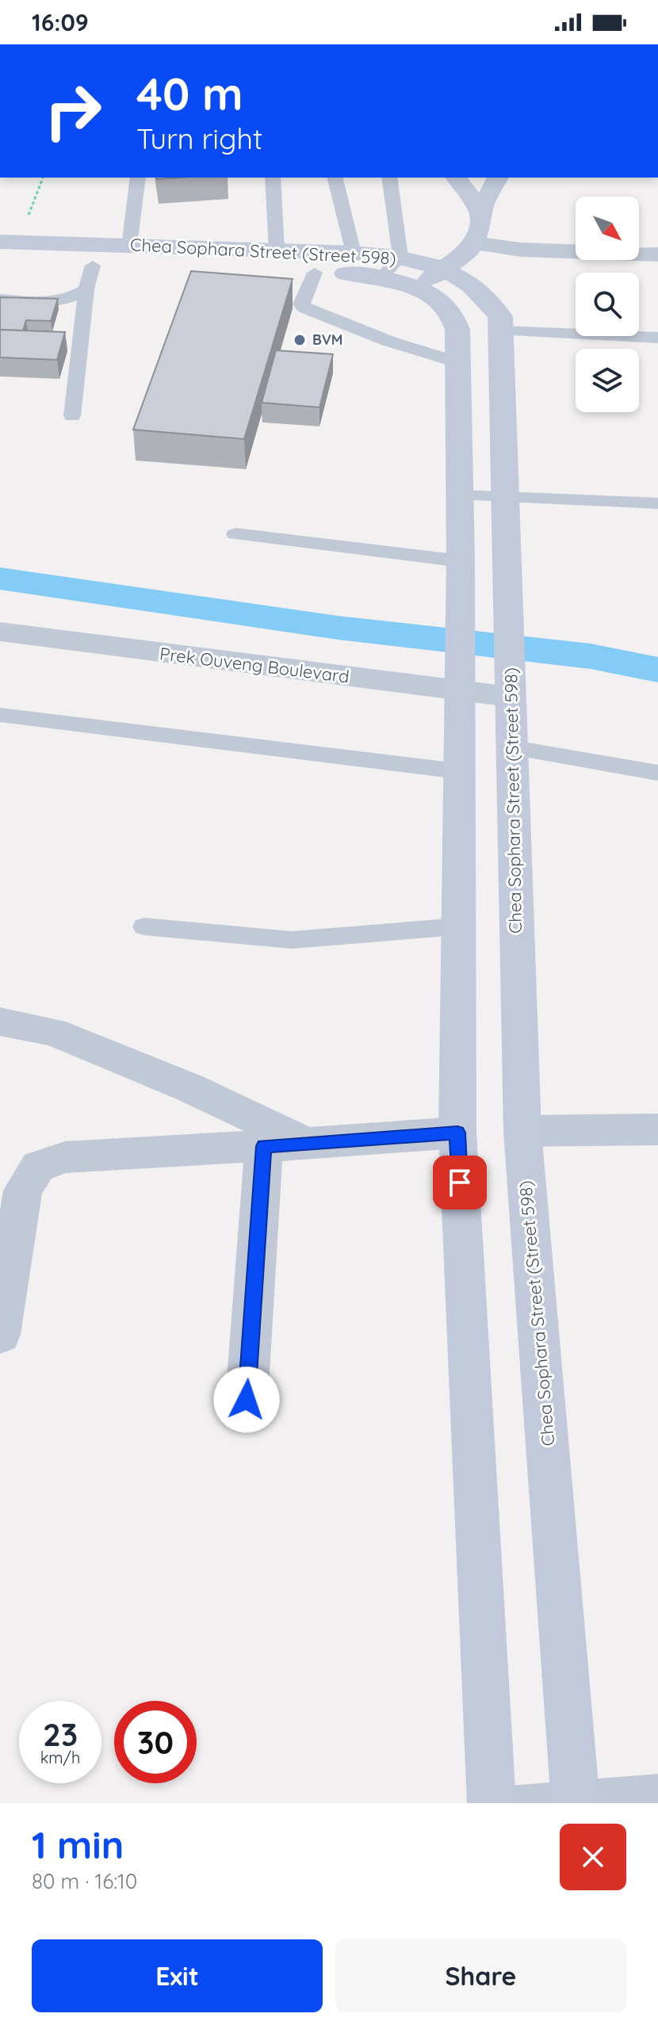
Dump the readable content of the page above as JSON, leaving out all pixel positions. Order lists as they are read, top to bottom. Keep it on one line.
{"streets":{"main road":["Chea Sophara Street (Street 598)"],"street":["Prek Ouveng Boulevard"]},"crossings":[["Chea Sophara Street (Street 598)","Prek Ouveng Boulevard"]],"places":["BVM"],"north":"bottom right","page":{"status":"16:09","turn":["40 m","Turn right"],"speed":"23 km/h","limit":"30","heading":["1 min","80 m · 16:10"],"buttons":["Exit","Share"]}}
